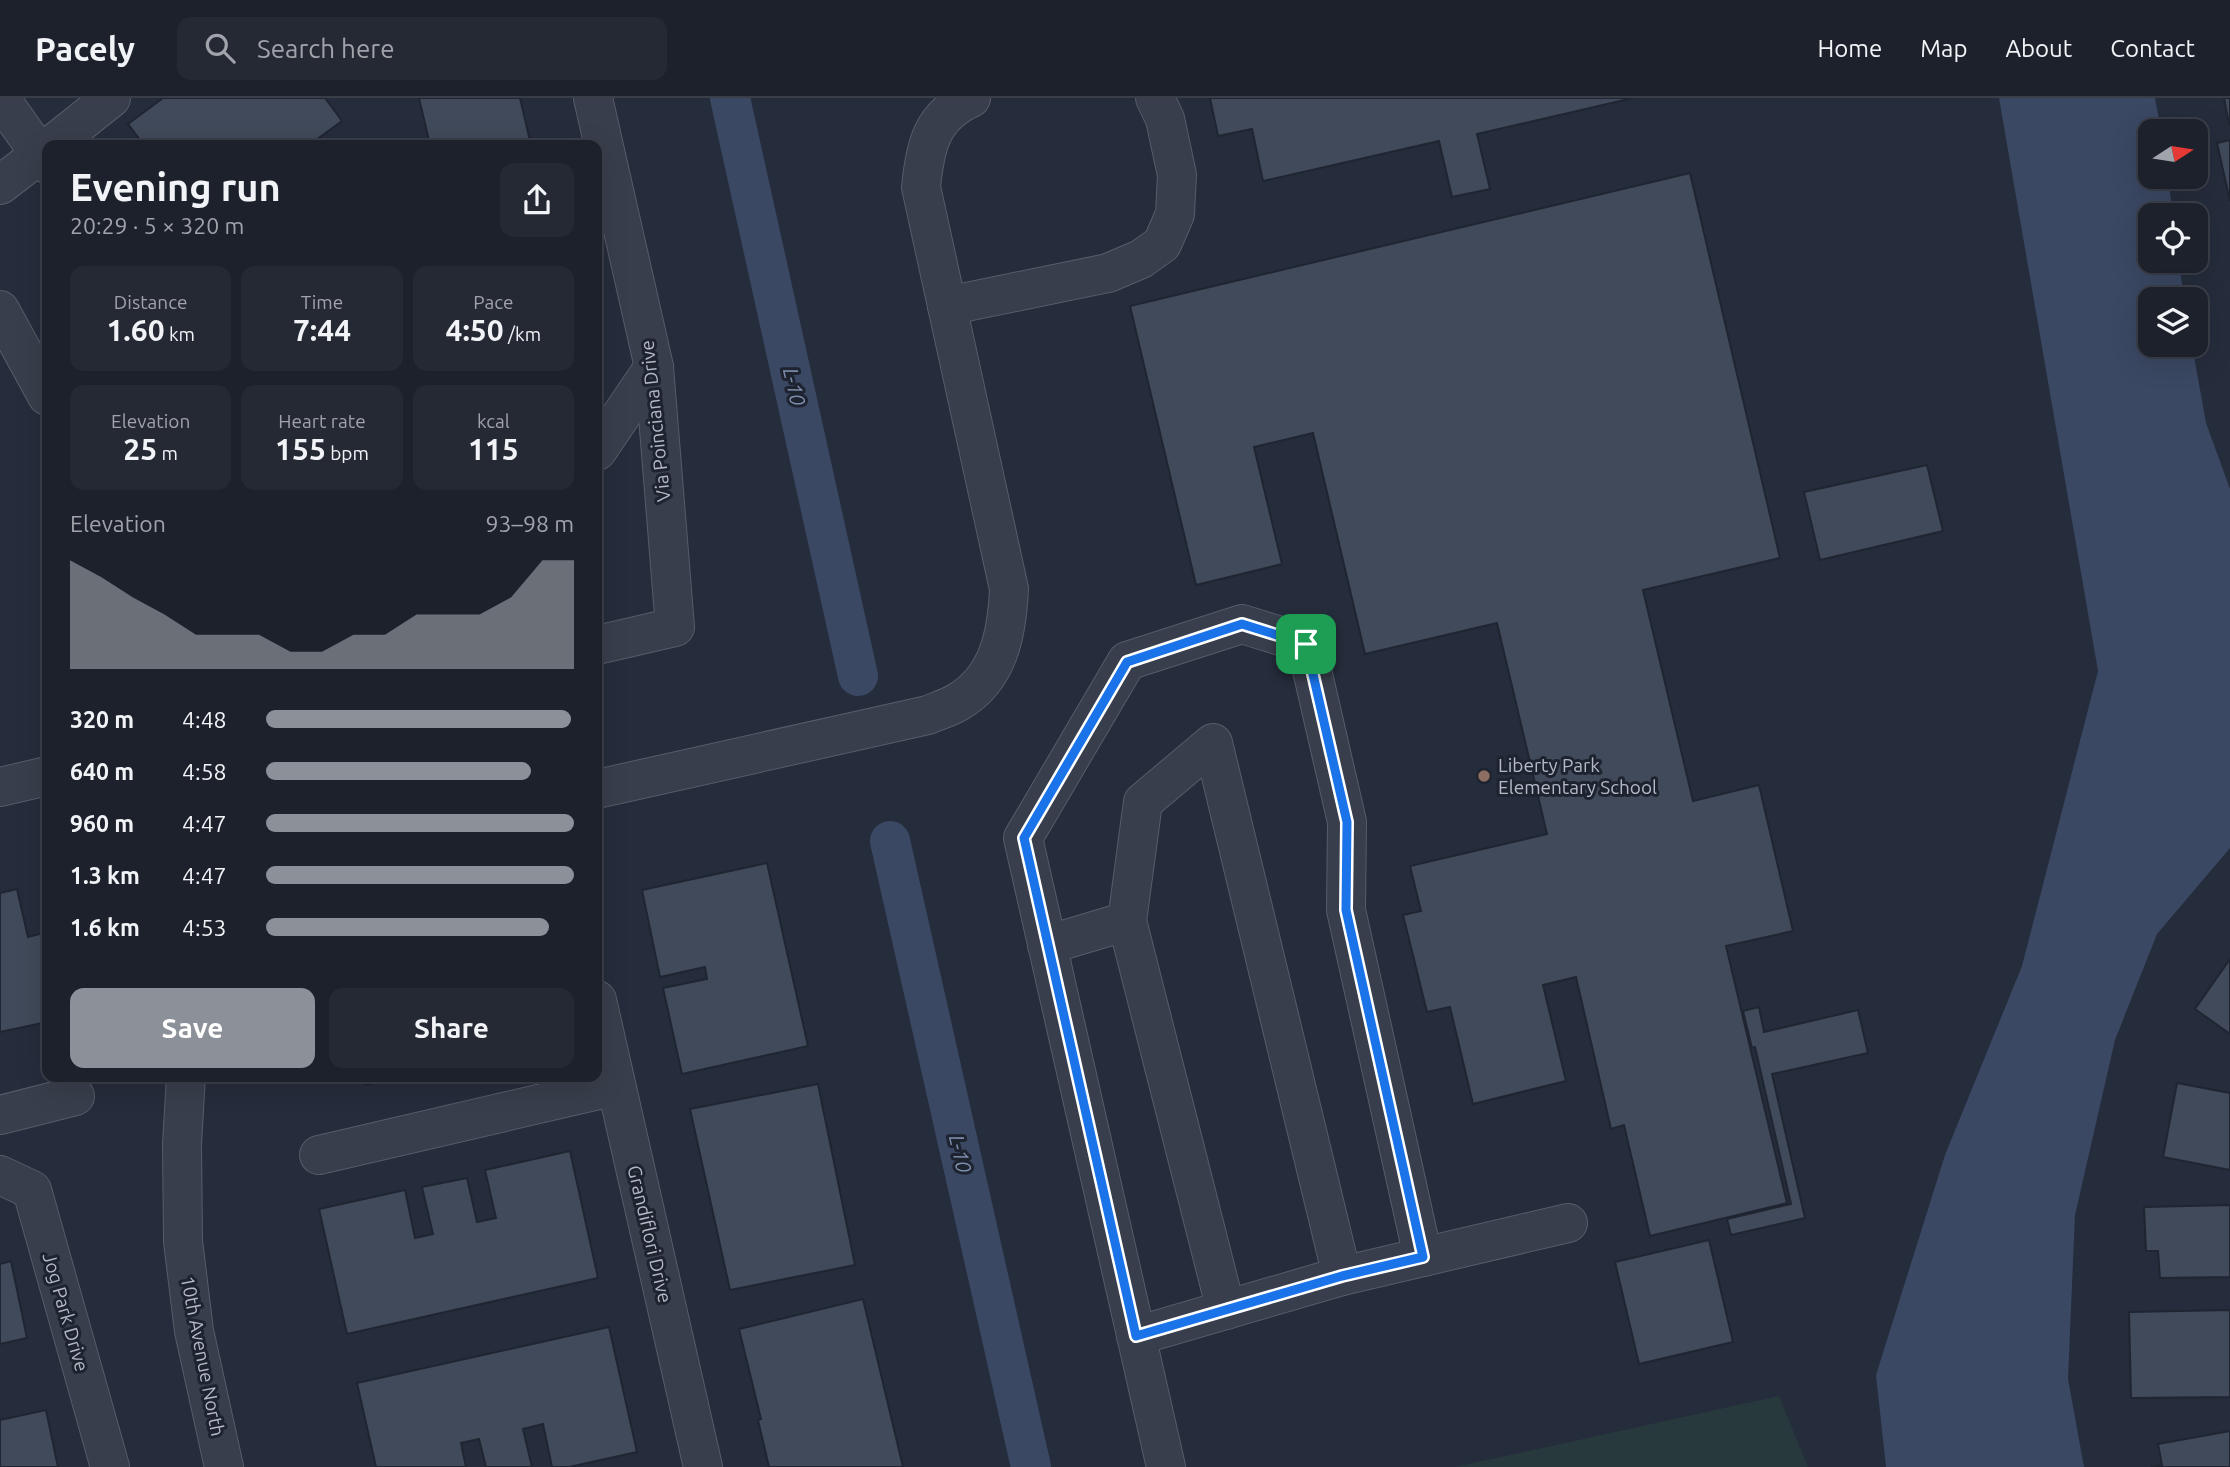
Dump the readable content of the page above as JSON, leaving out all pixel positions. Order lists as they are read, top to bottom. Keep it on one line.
{"streets":{"street":["Via Poinciana Drive","Grandiflori Drive","Jog Park Drive","10th Avenue North"]},"water":["L-10"],"places":["Liberty Park Elementary School"],"north":"right","page":{"header":"Pacely","search":"Search here","nav":["Home","Map","About","Contact"],"heading":["Evening run","20:29 · 5 × 320 m"],"stats":[["Distance","1.60 km"],["Time","7:44"],["Pace","4:50 /km"],["Elevation","25 m"],["Heart rate","155 bpm"],["kcal","115"]],"chart":["Elevation","93–98 m"],"list":[{"name":"320 m","note":"4:48"},{"name":"640 m","note":"4:58"},{"name":"960 m","note":"4:47"},{"name":"1.3 km","note":"4:47"},{"name":"1.6 km","note":"4:53"}],"buttons":["Save","Share"]}}
